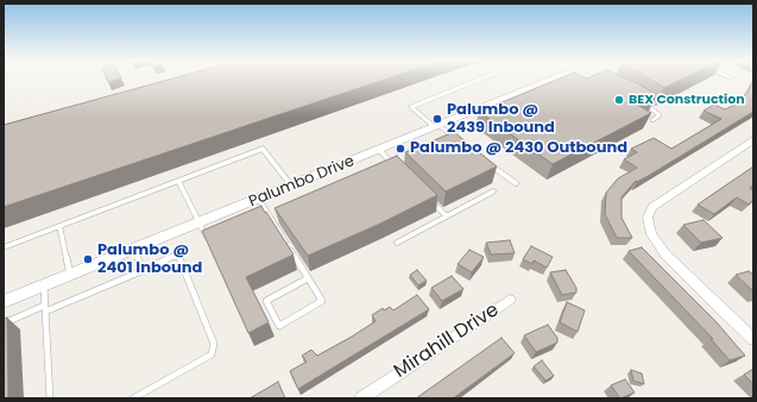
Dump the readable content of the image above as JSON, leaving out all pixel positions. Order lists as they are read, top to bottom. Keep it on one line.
{"streets":{"street":["Palumbo Drive","Mirahill Drive"]},"places":["BEX Construction","Palumbo @ 2439 Inbound","Palumbo @ 2430 Outbound","Palumbo @ 2401 Inbound"]}
